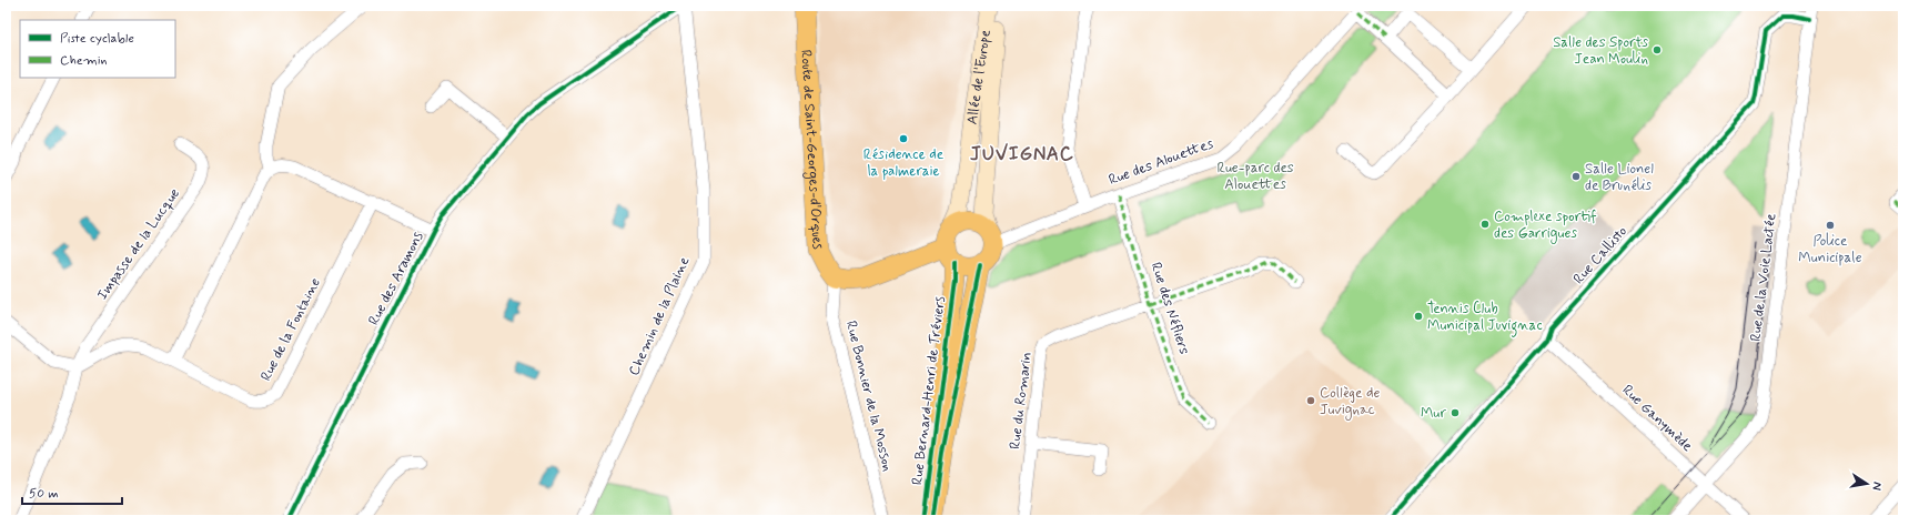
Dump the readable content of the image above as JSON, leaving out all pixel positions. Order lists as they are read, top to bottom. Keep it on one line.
{"streets":{"main road":["Route de Saint-Georges-d'Orques","Rue Bernard-Henri de Tréviers"],"street":["Allée de l'Europe","Rue des Alouettes","Impasse de la Lucque","Rue Callisto","Rue de la Voie Lactée","Rue des Aramons","Rue des Néfliers","Chemin de la Plaine","Rue de la Fontaine","Rue Bonnier de la Mosson","Rue du Romarin","Rue Ganymède"]},"crossings":[["Allée de l'Europe","Rue des Alouettes"],["Allée de l'Europe","Rue Bernard-Henri de Tréviers"],["Route de Saint-Georges-d'Orques","Rue Bonnier de la Mosson"],["Rue des Alouettes","Rue des Néfliers"],["Rue des Alouettes","Rue Bernard-Henri de Tréviers"],["Impasse de la Lucque","Rue de la Fontaine"],["Rue Callisto","Rue de la Voie Lactée"],["Rue Callisto","Rue Ganymède"],["Rue de la Voie Lactée","Rue Ganymède"],["Rue des Aramons","Chemin de la Plaine"],["Rue des Néfliers","Rue du Romarin"]],"districts":["JUVIGNAC"],"parks":["Rue-parc des Alouettes"],"places":["Salle des Sports Jean Moulin","Résidence de la palmeraie","Salle Lionel de Brunélis","Complexe sportif des Garrigues","Police Municipale","Tennis Club Municipal Juvignac","Collège de Juvignac","Mur"],"legend":["Piste cyclable","Chemin"],"scale_bar":"50 m","north":"right"}
